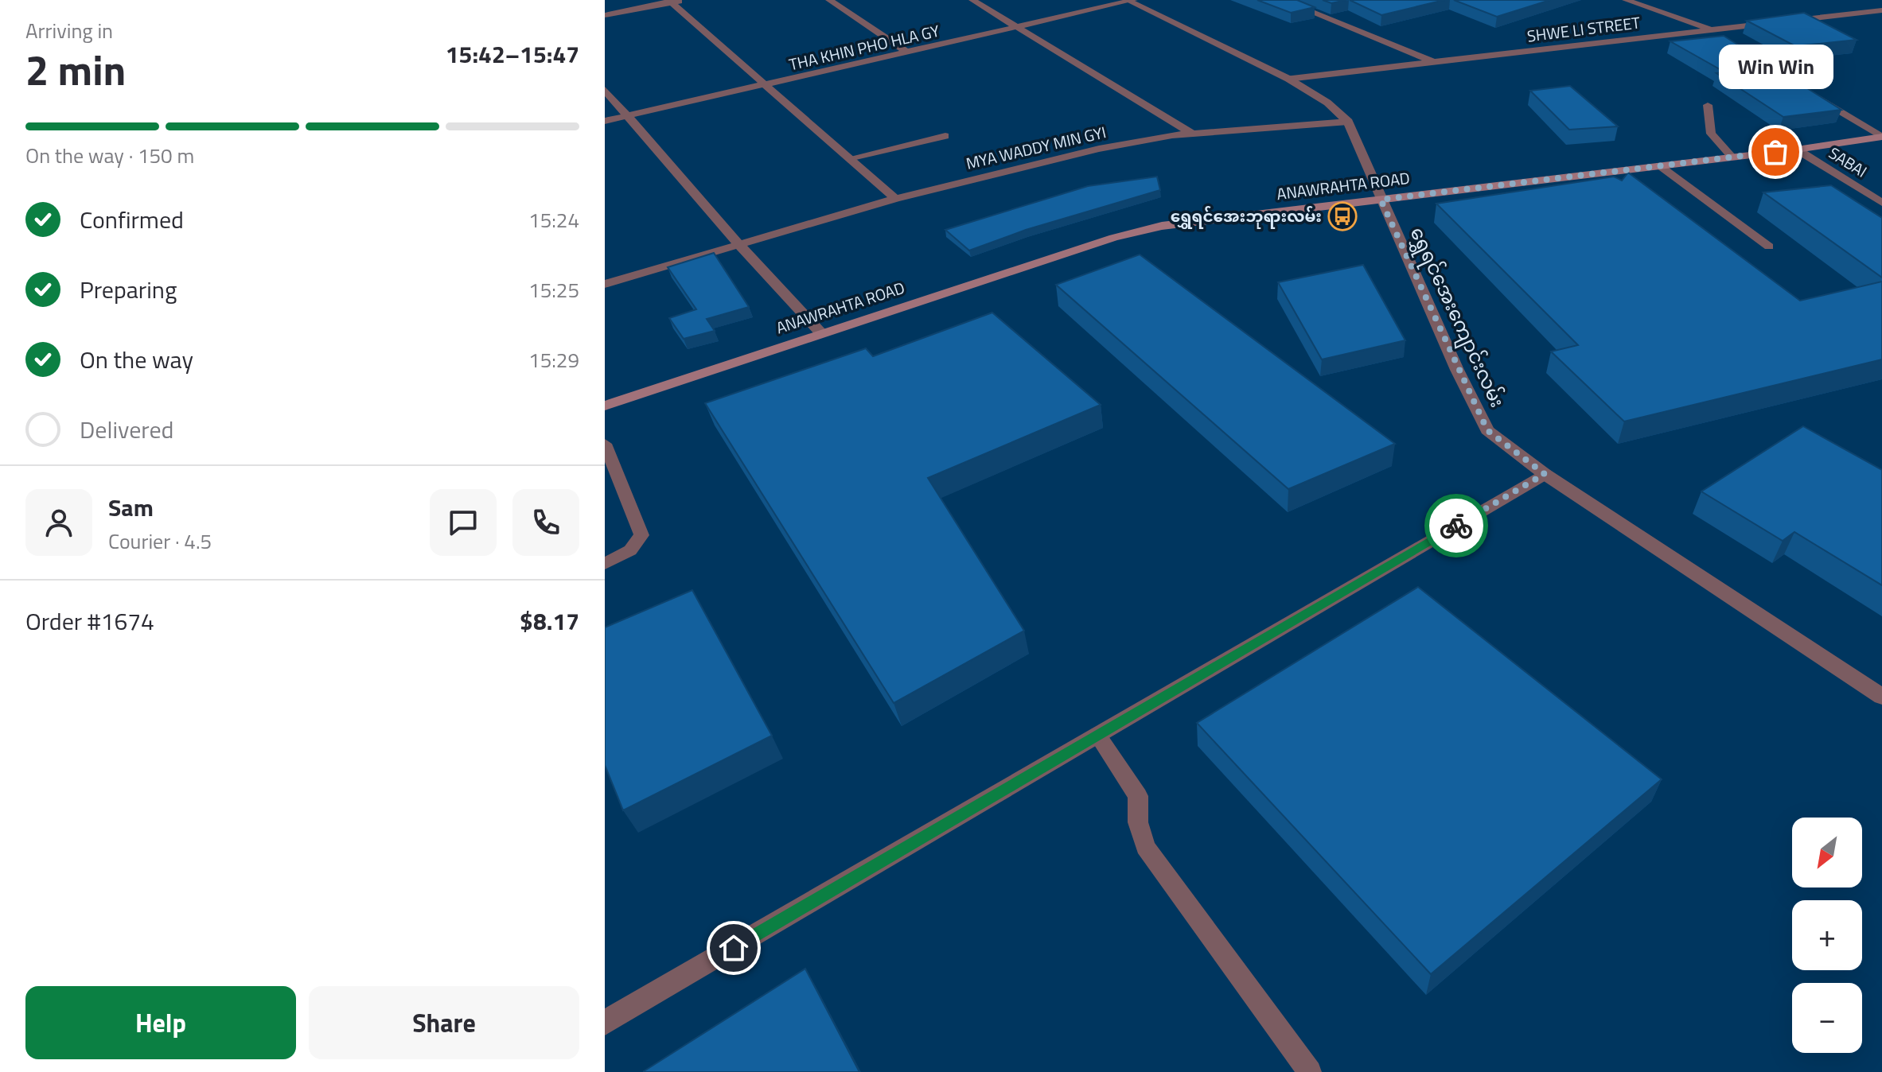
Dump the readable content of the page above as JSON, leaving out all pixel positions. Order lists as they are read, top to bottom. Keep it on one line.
{"streets":{"main road":["ANAWRAHTA ROAD"],"street":["SHWE LI STREET","THA KHIN PHO HLA GY","MYA WADDY MIN GYI","SABAI","ရွှေရင်အေးကျောင်းလမ်း"]},"crossings":[["SHWE LI STREET","ရွှေရင်အေးကျောင်းလမ်း"],["THA KHIN PHO HLA GY","ရွှေရင်အေးကျောင်းလမ်း"],["MYA WADDY MIN GYI","ရွှေရင်အေးကျောင်းလမ်း"],["SABAI","ANAWRAHTA ROAD"],["ANAWRAHTA ROAD","ရွှေရင်အေးကျောင်းလမ်း"]],"places":{"other":["Win Win"],"bus stop":["ရွှေရင်အေးဘုရားလမ်း"]},"north":"bottom left","page":{"heading":["2 min","Arriving in","15:42–15:47"],"panel":["Sam","Courier · 4.5","Order #1674","$8.17"],"bubble":"Win Win","bar":"On the way · 150 m","list":[["Confirmed","15:24"],["Preparing","15:25"],["On the way","15:29"],"Delivered"],"map_buttons":["+","−"],"buttons":["Help","Share"]}}
